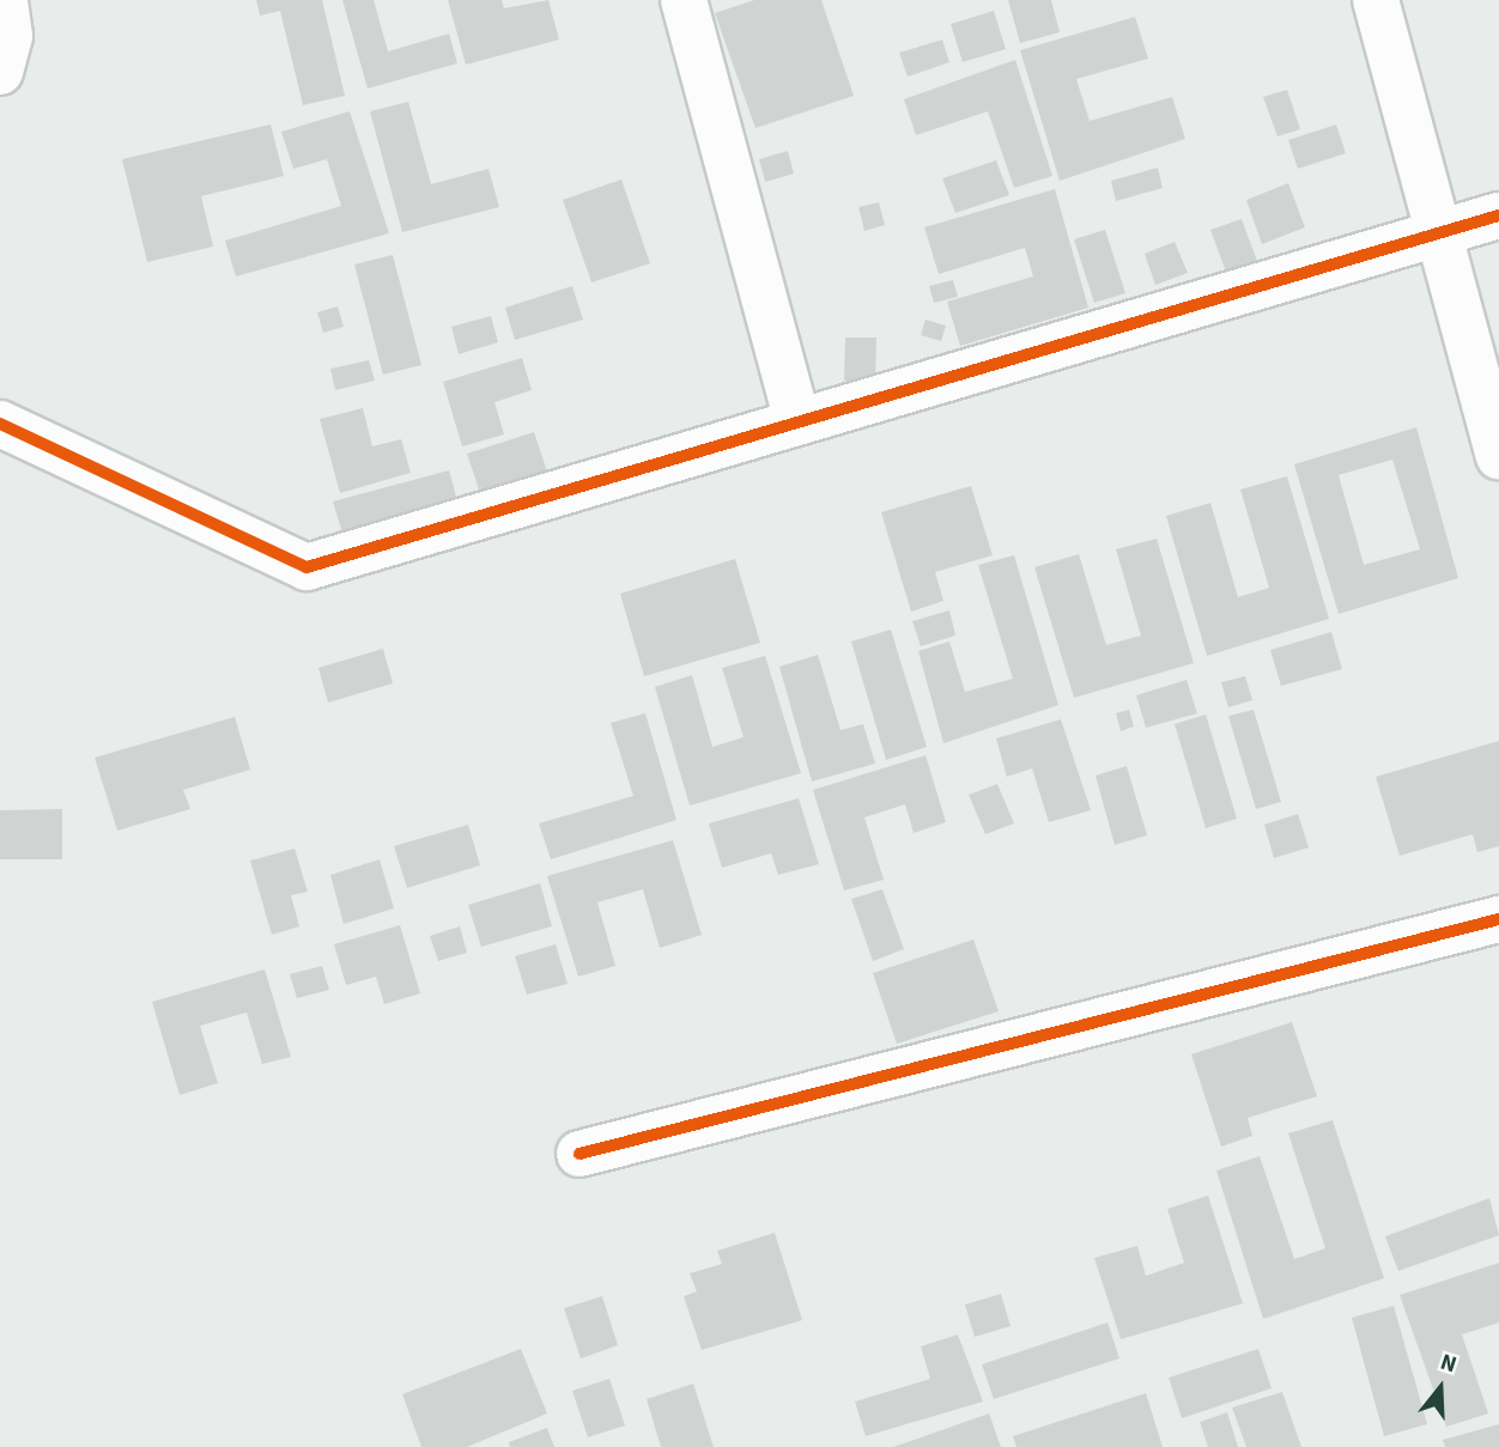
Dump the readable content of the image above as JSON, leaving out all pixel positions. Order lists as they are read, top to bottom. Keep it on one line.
{"north":"top"}
